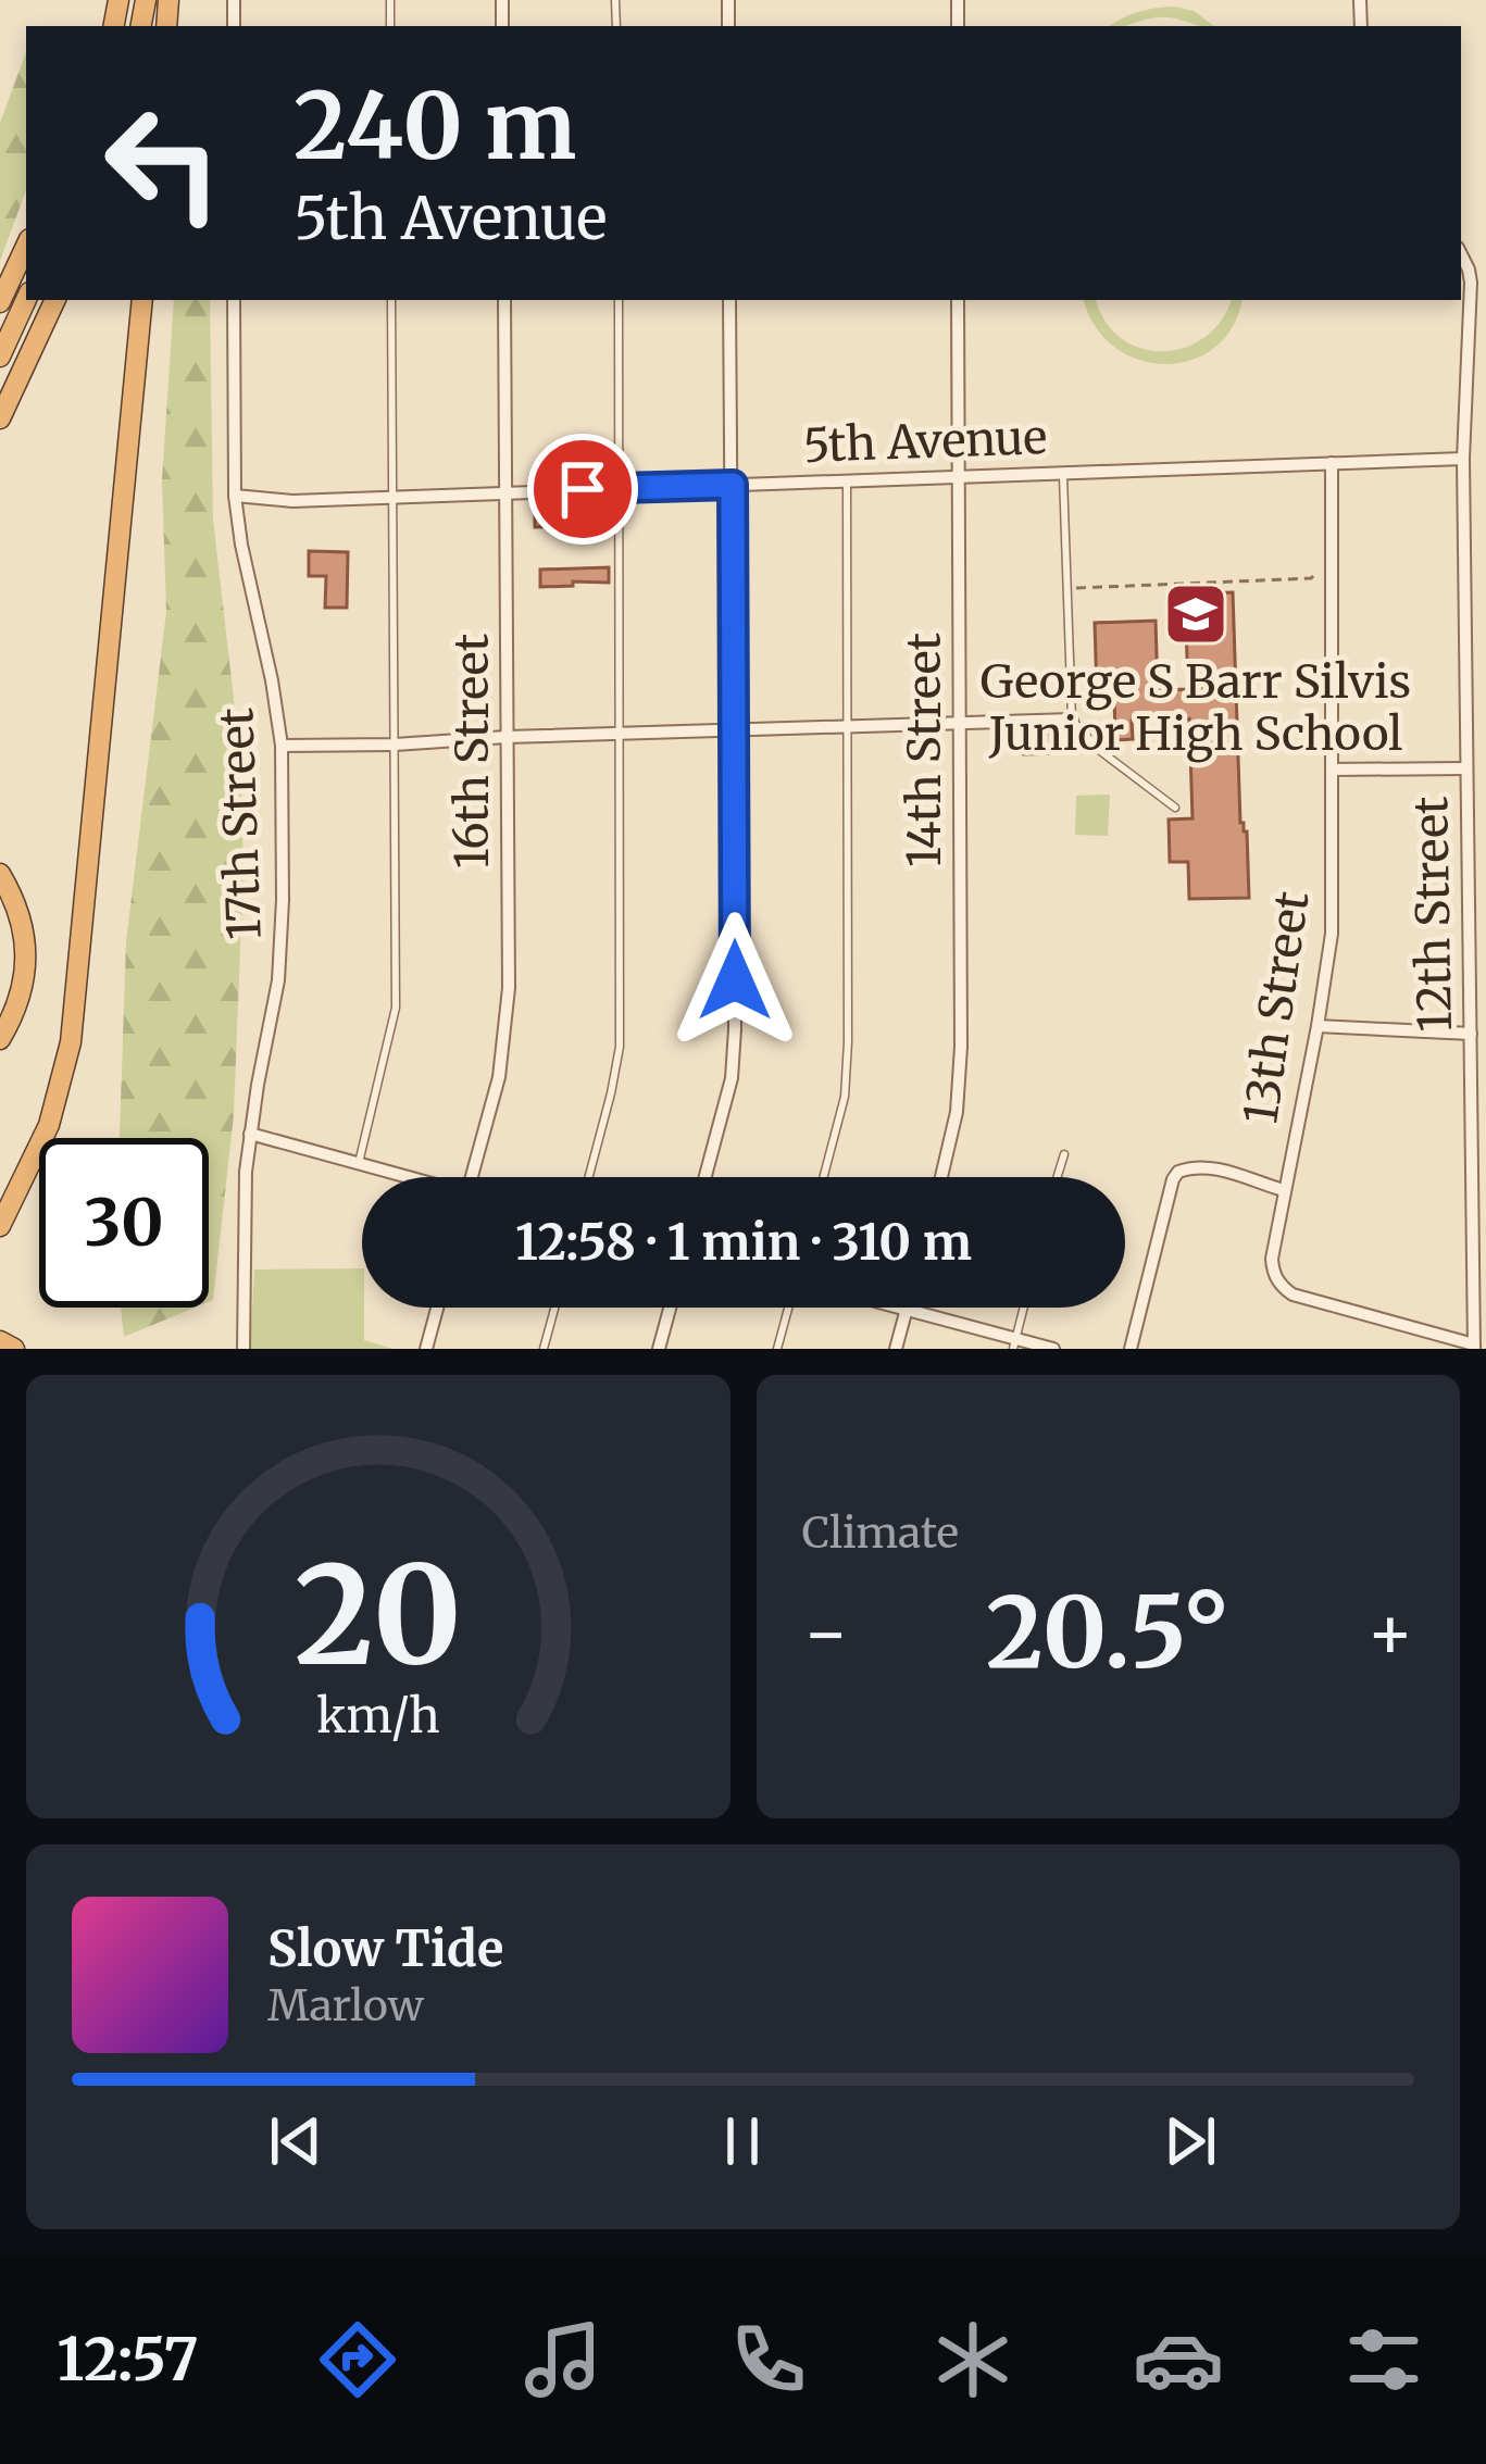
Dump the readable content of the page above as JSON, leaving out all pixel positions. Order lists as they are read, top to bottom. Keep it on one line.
{"streets":{"street":["5th Avenue","14th Street","16th Street","17th Street","12th Street","13th Street"]},"crossings":[["5th Avenue","14th Street"],["5th Avenue","16th Street"],["5th Avenue","17th Street"],["5th Avenue","12th Street"],["5th Avenue","13th Street"]],"places":{"school or university":["George S Barr Silvis Junior High School"]},"page":{"turn":["240 m","5th Avenue"],"limit":"30","trip":"12:58 · 1 min · 310 m","tile":"Climate","heat":["−","20.5°","+"],"song":["Slow Tide","Marlow"],"tabs":"12:57","gauge":["20","km/h"]}}
